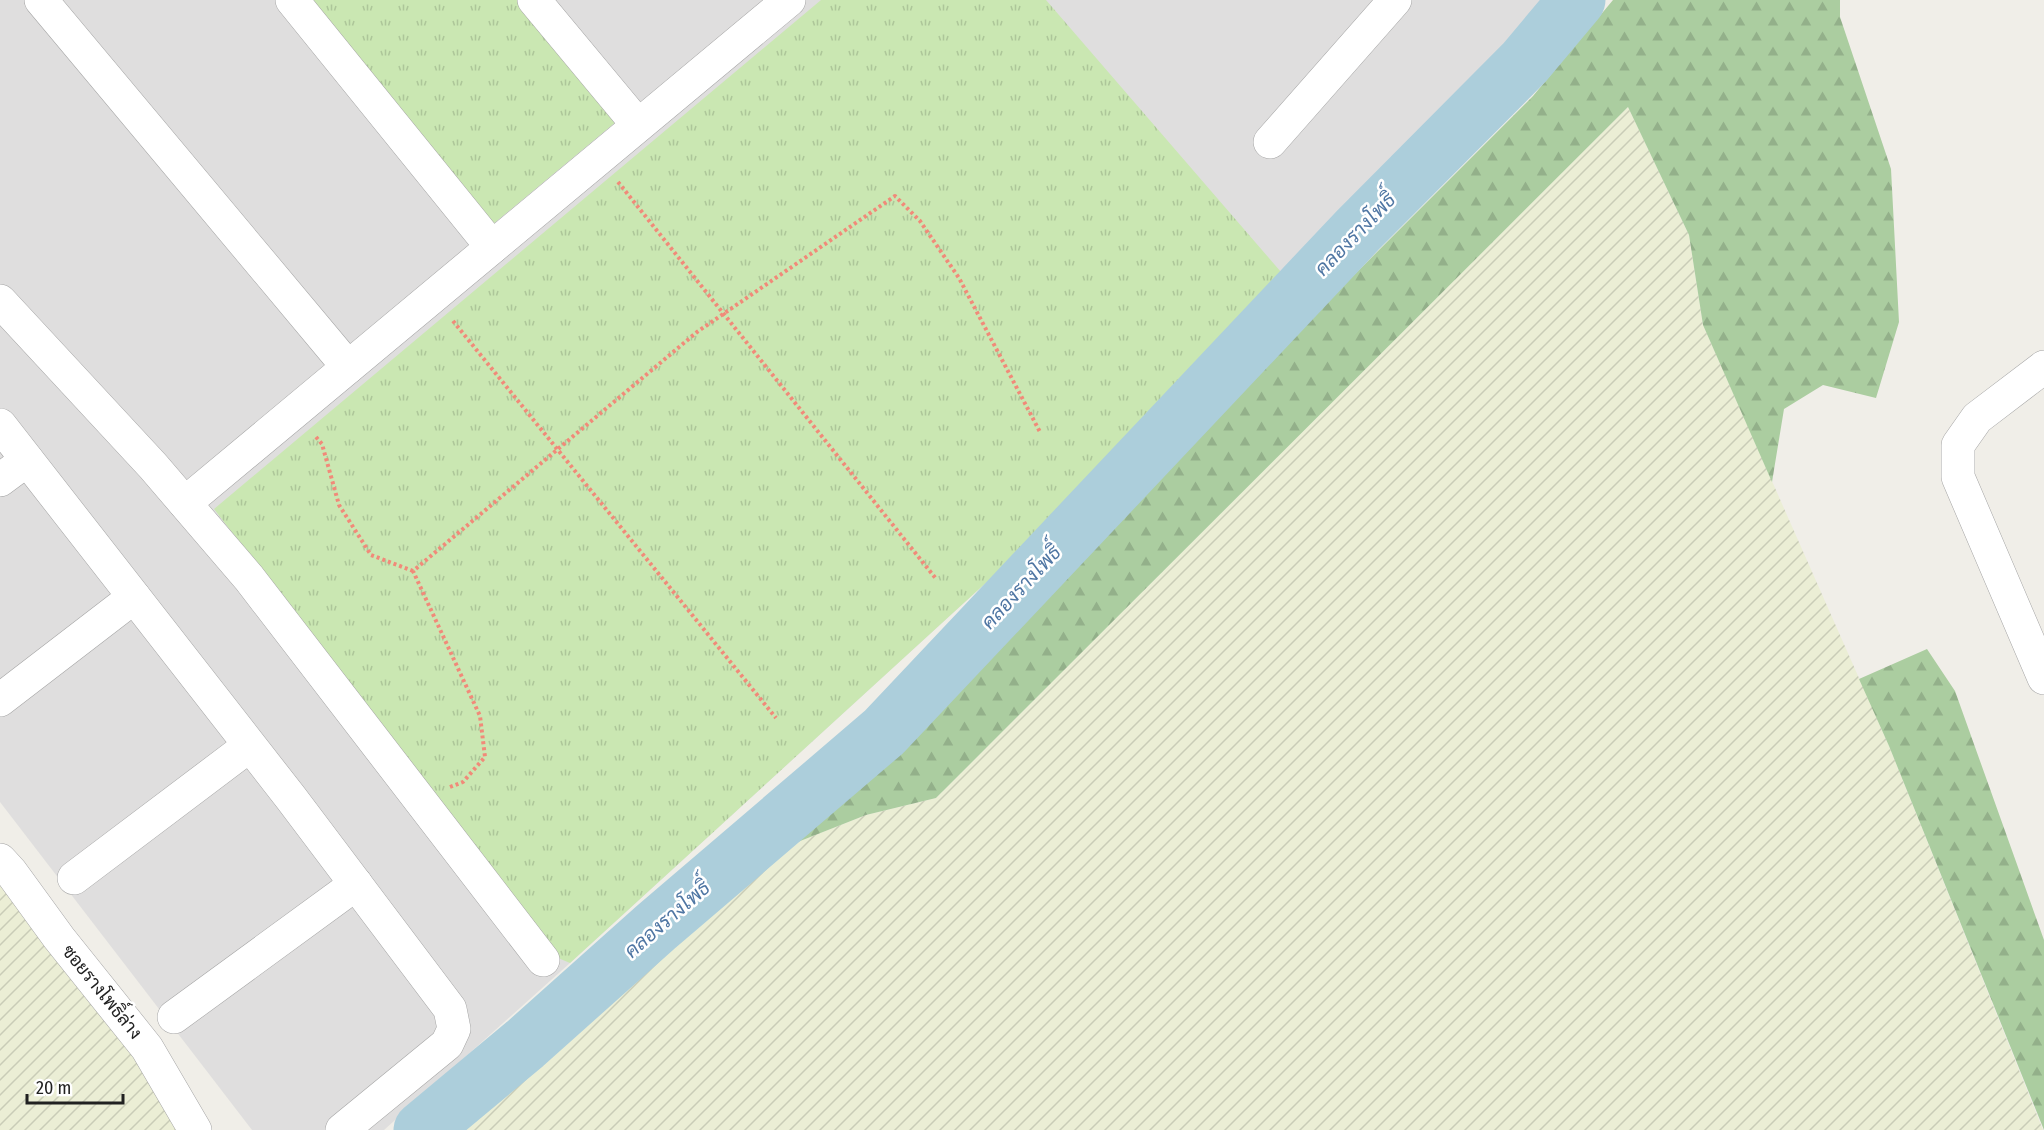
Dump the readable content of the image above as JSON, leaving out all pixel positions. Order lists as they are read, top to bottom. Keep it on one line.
{"streets":{"street":["ซอยรางโพธิ์ล่าง"]},"water":["คลองรางโพธิ์"],"scale_bar":"20 m"}
